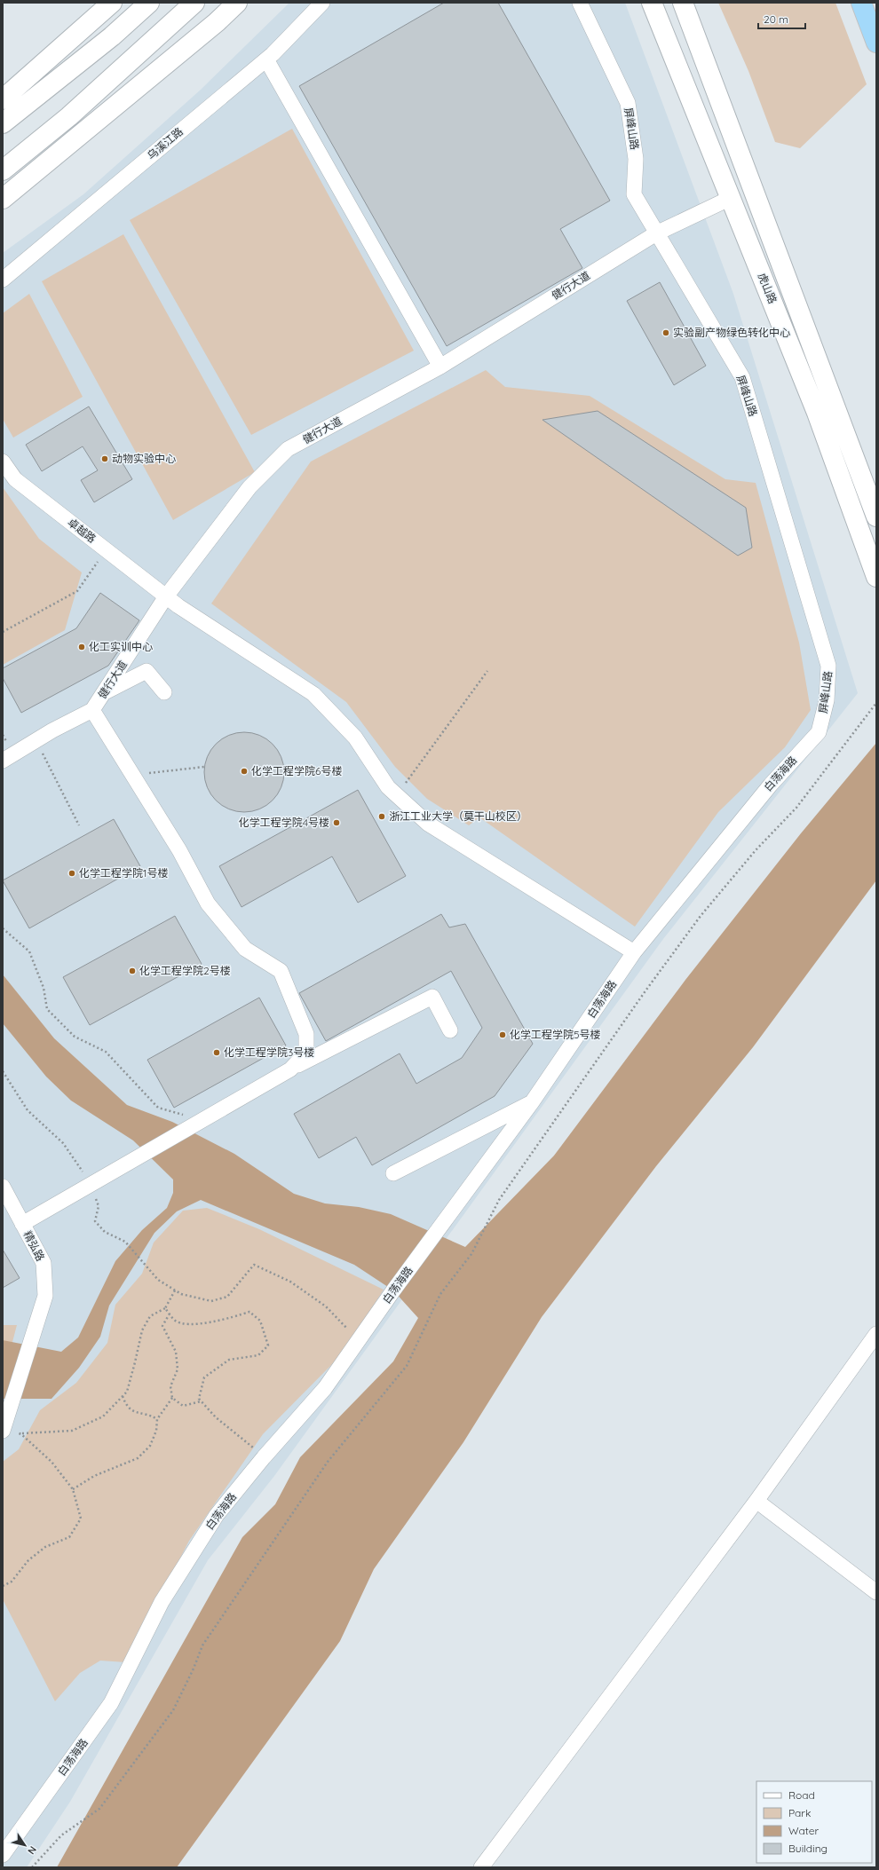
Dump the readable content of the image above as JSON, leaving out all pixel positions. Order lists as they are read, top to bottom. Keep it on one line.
{"streets":{"main road":["虎山路"],"street":["屏峰山路","乌溪江路","健行大道","卓越路","白荡海路","精弘路"]},"crossings":[["屏峰山路","健行大道"],["屏峰山路","白荡海路"],["健行大道","虎山路"],["健行大道","卓越路"],["卓越路","白荡海路"]],"places":["实验副产物绿色转化中心","动物实验中心","化工实训中心","化学工程学院6号楼","浙江工业大学（莫干山校区）","化学工程学院4号楼","化学工程学院1号楼","化学工程学院2号楼","化学工程学院5号楼","化学工程学院3号楼"],"legend":["Road","Park","Water","Building"],"scale_bar":"20 m","north":"bottom right"}
